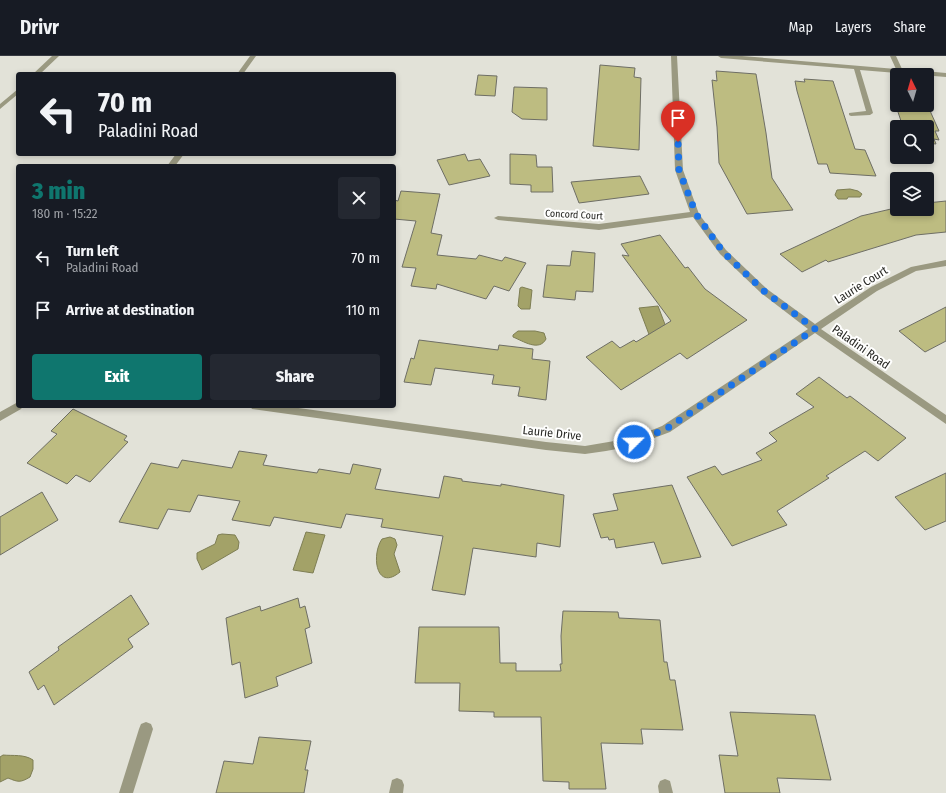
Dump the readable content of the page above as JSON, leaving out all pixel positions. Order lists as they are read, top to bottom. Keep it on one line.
{"streets":{"street":["Concord Court","Laurie Court","Paladini Road","Laurie Drive"]},"crossings":[["Concord Court","Paladini Road"],["Laurie Court","Paladini Road"],["Laurie Court","Laurie Drive"],["Paladini Road","Laurie Drive"]],"north":"top","page":{"header":"Drivr","nav":["Map","Layers","Share"],"turn":["70 m","Paladini Road"],"heading":["3 min","180 m · 15:22"],"list":[{"name":"Turn left","note":"Paladini Road","value":"70 m"},{"name":"Arrive at destination","value":"110 m"}],"buttons":["Exit","Share"]}}
